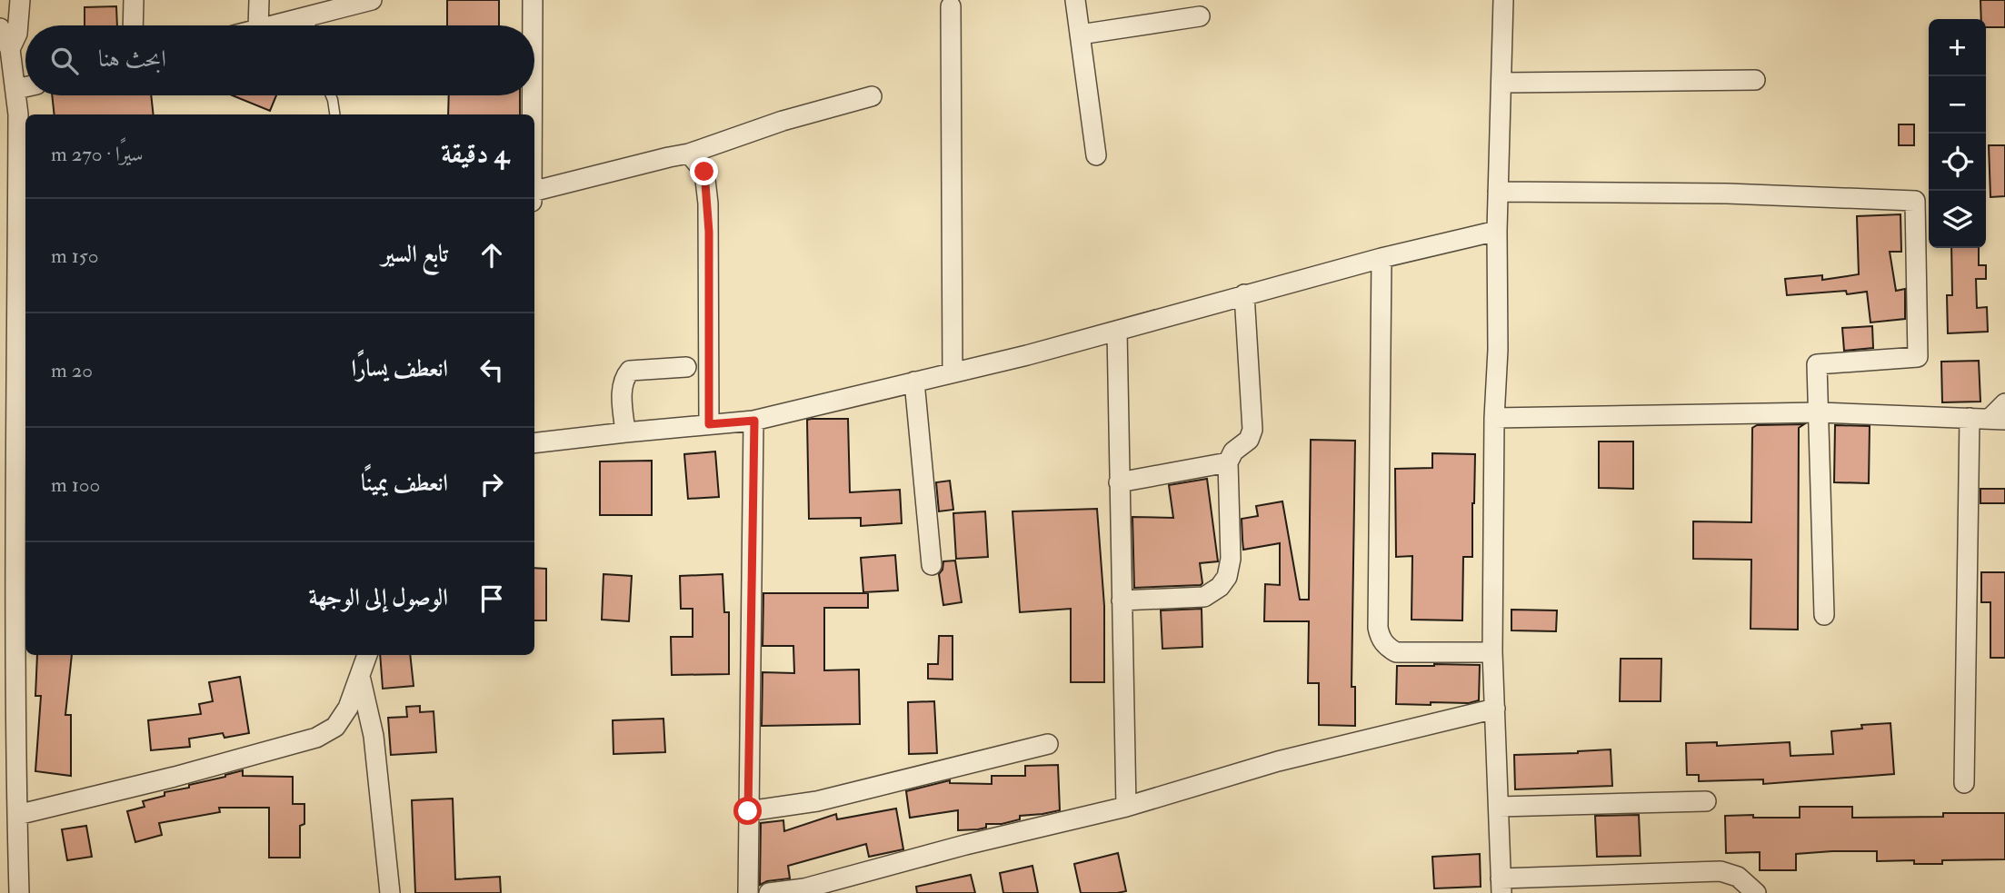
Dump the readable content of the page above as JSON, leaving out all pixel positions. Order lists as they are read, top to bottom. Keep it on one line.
{"page":{"map_buttons":["+","−"],"search":"ابحث هنا","heading":["4 دقيقة","سيرًا · 270 m"],"list":[["تابع السير","150 m"],["انعطف يسارًا","20 m"],["انعطف يمينًا","100 m"],"الوصول إلى الوجهة"]}}
